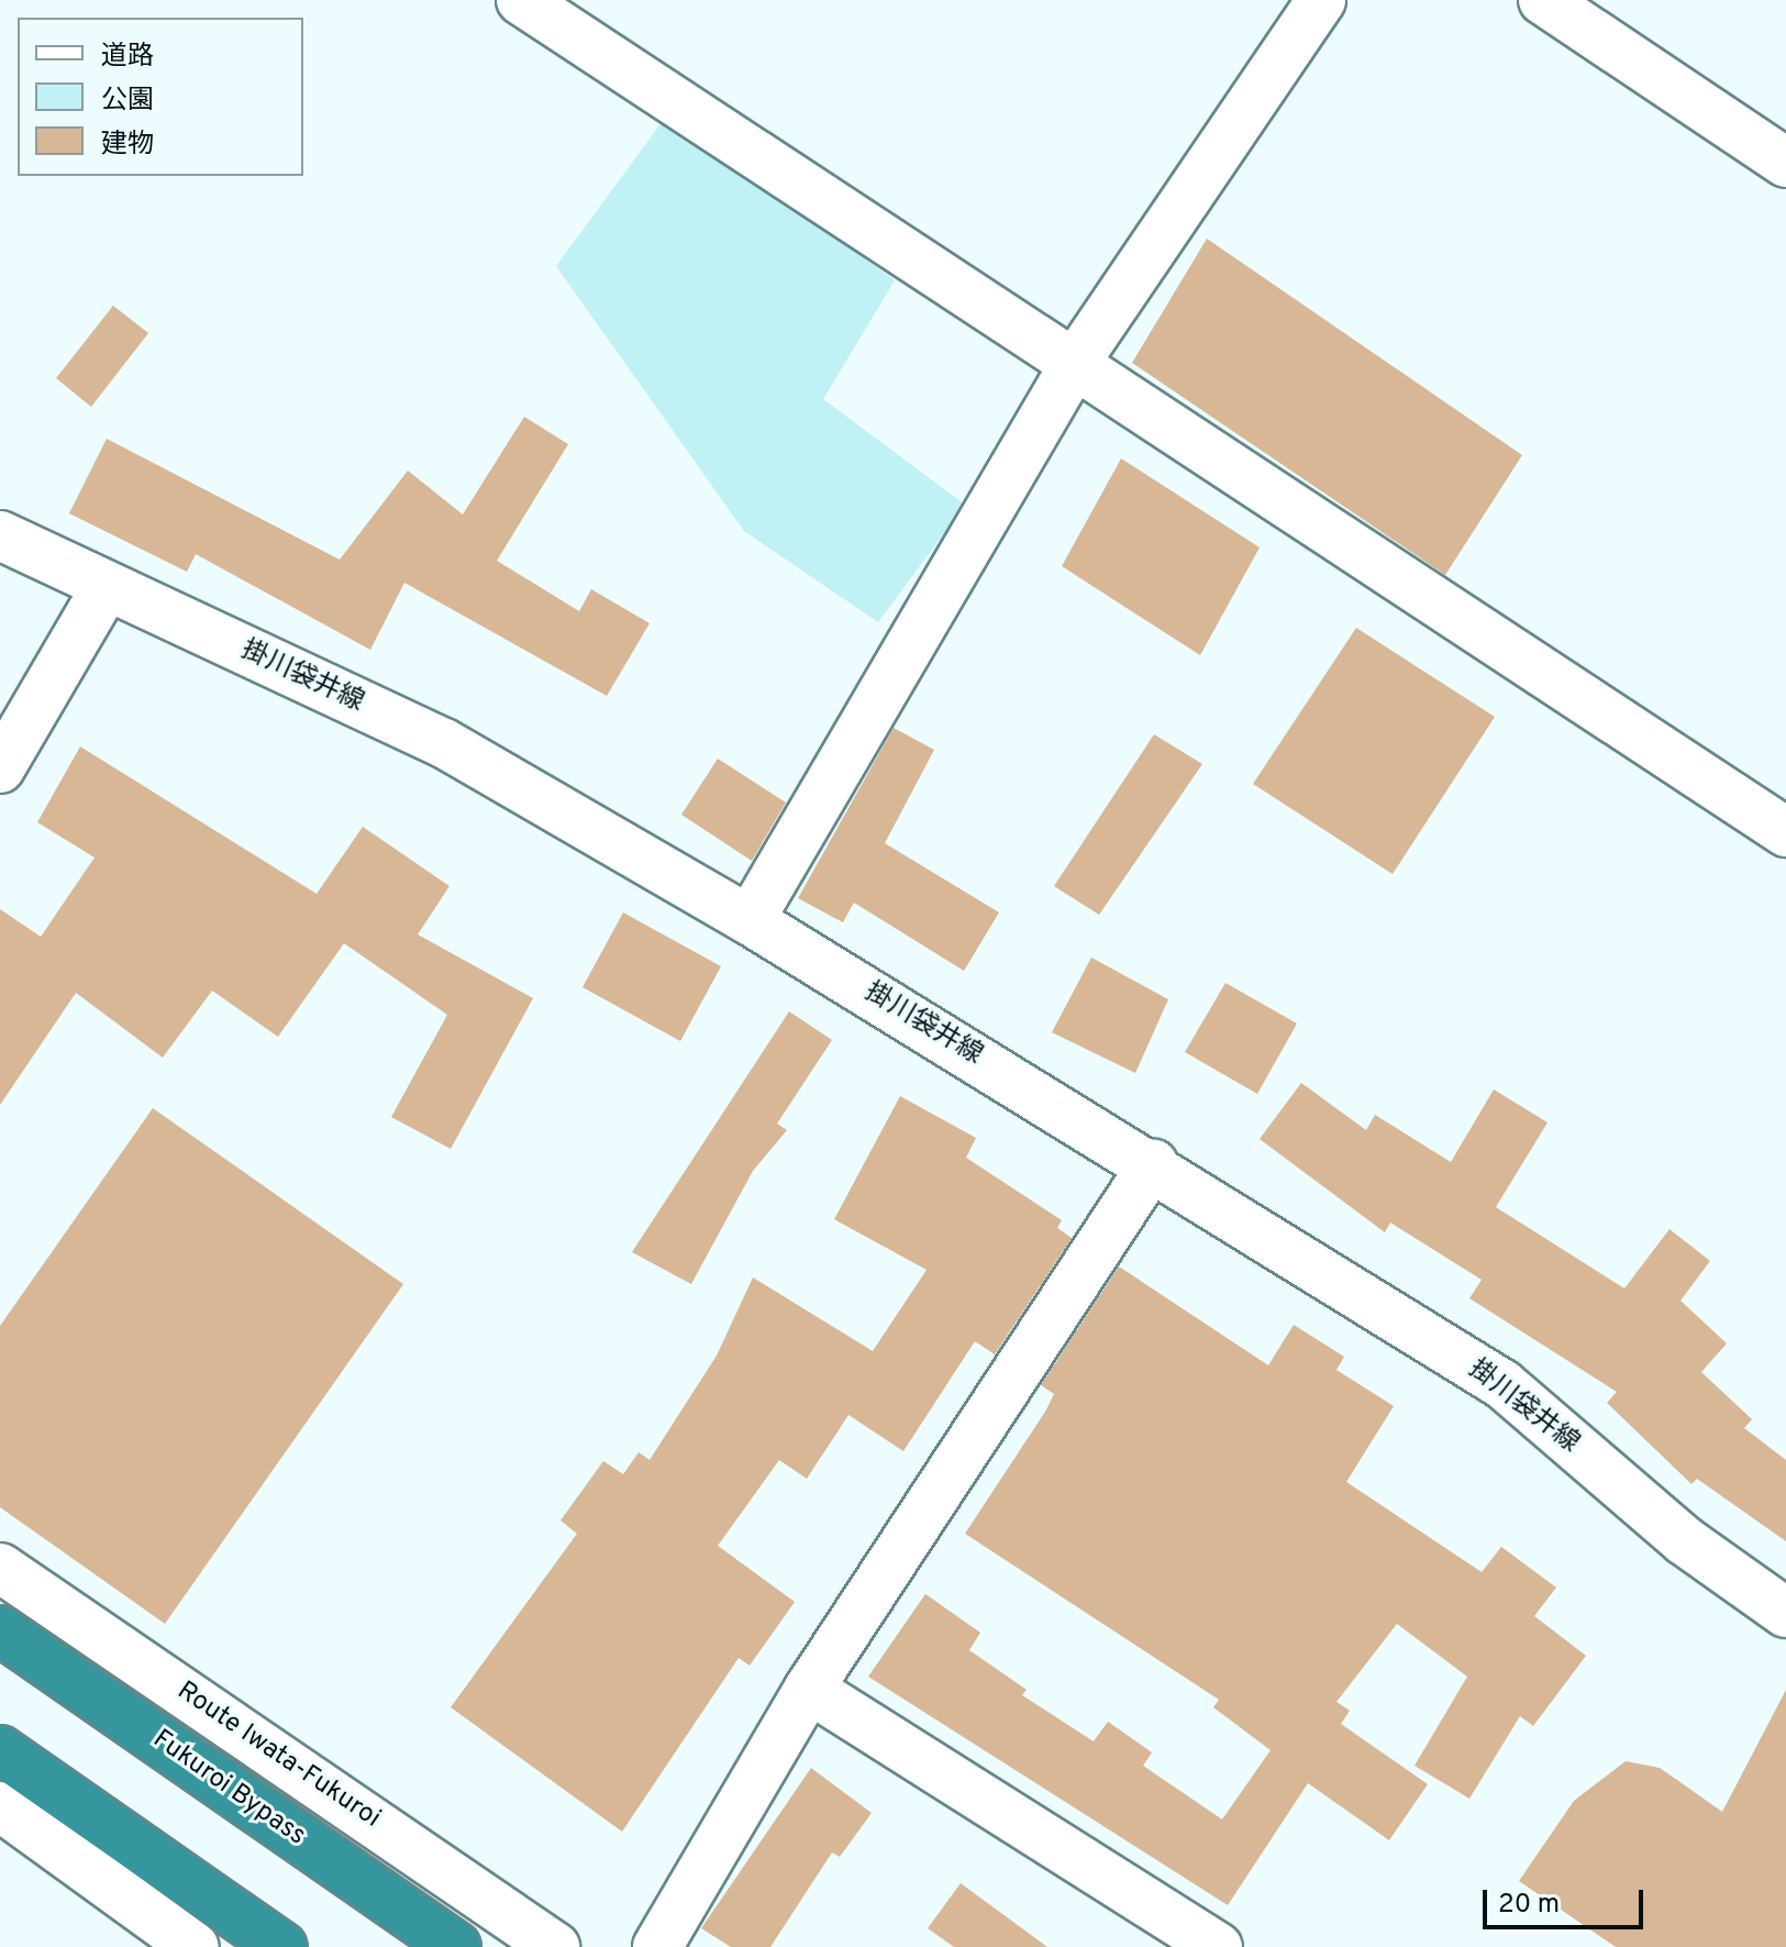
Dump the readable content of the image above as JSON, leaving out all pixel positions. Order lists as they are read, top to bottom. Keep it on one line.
{"streets":{"highway":["Fukuroi Bypass"],"street":["掛川袋井線","Route Iwata-Fukuroi"]},"legend":["道路","公園","建物"],"scale_bar":"20 m"}
